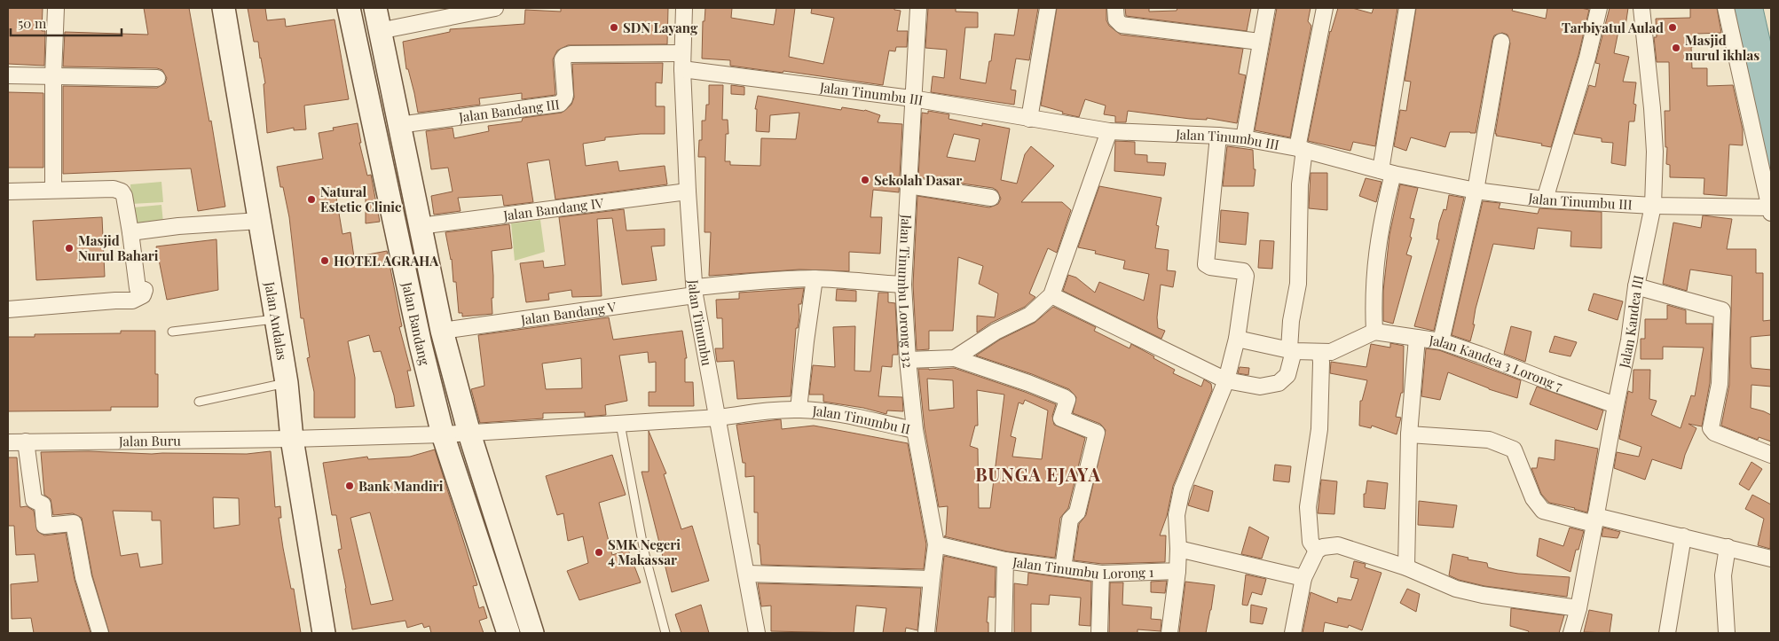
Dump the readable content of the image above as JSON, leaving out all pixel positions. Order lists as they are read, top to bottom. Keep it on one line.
{"streets":{"main road":["Jalan Andalas","Jalan Bandang"],"street":["Jalan Tinumbu III","Jalan Bandang III","Jalan Bandang IV","Jalan Tinumbu Lorong 132","Jalan Bandang V","Jalan Kandea III","Jalan Tinumbu","Jalan Kandea 3 Lorong 7","Jalan Tinumbu II","Jalan Buru","Jalan Tinumbu Lorong 1"]},"crossings":[["Jalan Tinumbu III","Jalan Tinumbu Lorong 132"],["Jalan Tinumbu III","Jalan Kandea III"],["Jalan Tinumbu III","Jalan Tinumbu"],["Jalan Bandang III","Jalan Tinumbu"],["Jalan Bandang III","Jalan Bandang"],["Jalan Bandang IV","Jalan Tinumbu"],["Jalan Bandang IV","Jalan Bandang"],["Jalan Tinumbu Lorong 132","Jalan Bandang V"],["Jalan Tinumbu Lorong 132","Jalan Tinumbu II"],["Jalan Bandang V","Jalan Tinumbu"],["Jalan Bandang V","Jalan Bandang"],["Jalan Andalas","Jalan Buru"],["Jalan Kandea III","Jalan Kandea 3 Lorong 7"],["Jalan Tinumbu","Jalan Tinumbu II"],["Jalan Bandang","Jalan Tinumbu II"],["Jalan Bandang","Jalan Buru"],["Jalan Tinumbu II","Jalan Buru"],["Jalan Tinumbu II","Jalan Tinumbu Lorong 1"]],"districts":["BUNGA EJAYA"],"places":["SDN Layang","Tarbiyatul Aulad","Masjid nurul ikhlas","Sekolah Dasar","Natural Estetic Clinic","Masjid Nurul Bahari","HOTEL AGRAHA","Bank Mandiri","SMK Negeri 4 Makassar"],"scale_bar":"50 m"}
